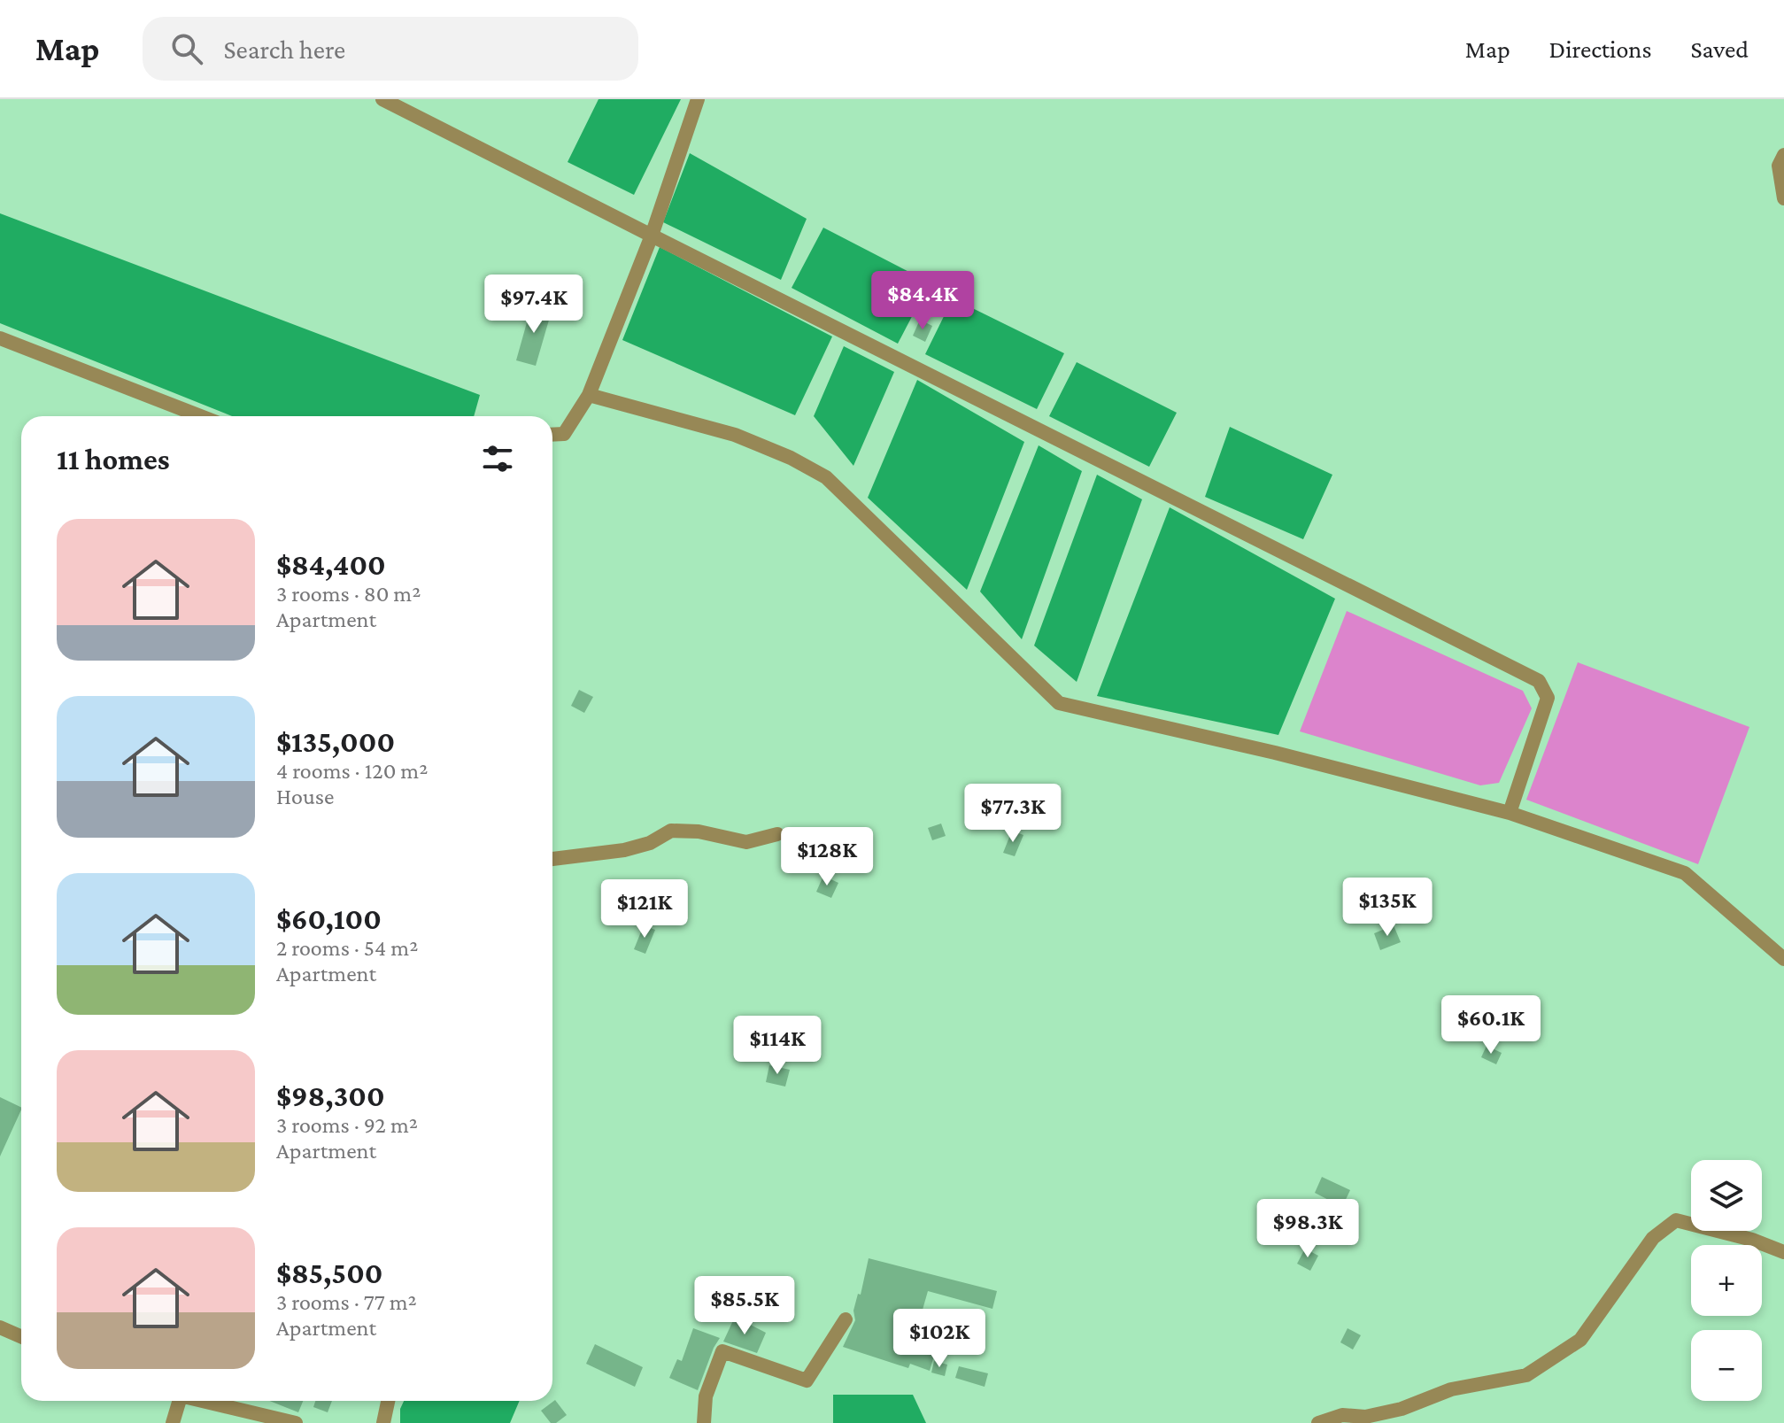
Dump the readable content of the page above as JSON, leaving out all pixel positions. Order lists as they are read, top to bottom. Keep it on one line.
{"page":{"header":"Map","search":"Search here","nav":["Map","Directions","Saved"],"price":["$84.4K","$97.4K","$77.3K","$128K","$135K","$121K","$60.1K","$114K","$98.3K","$85.5K","$102K"],"heading":"11 homes","list":[{"name":"$84,400","note":"3 rooms · 80 m² · Apartment"},{"name":"$135,000","note":"4 rooms · 120 m² · House"},{"name":"$60,100","note":"2 rooms · 54 m² · Apartment"},{"name":"$98,300","note":"3 rooms · 92 m² · Apartment"},{"name":"$85,500","note":"3 rooms · 77 m² · Apartment"}],"map_buttons":["+","−"]}}
